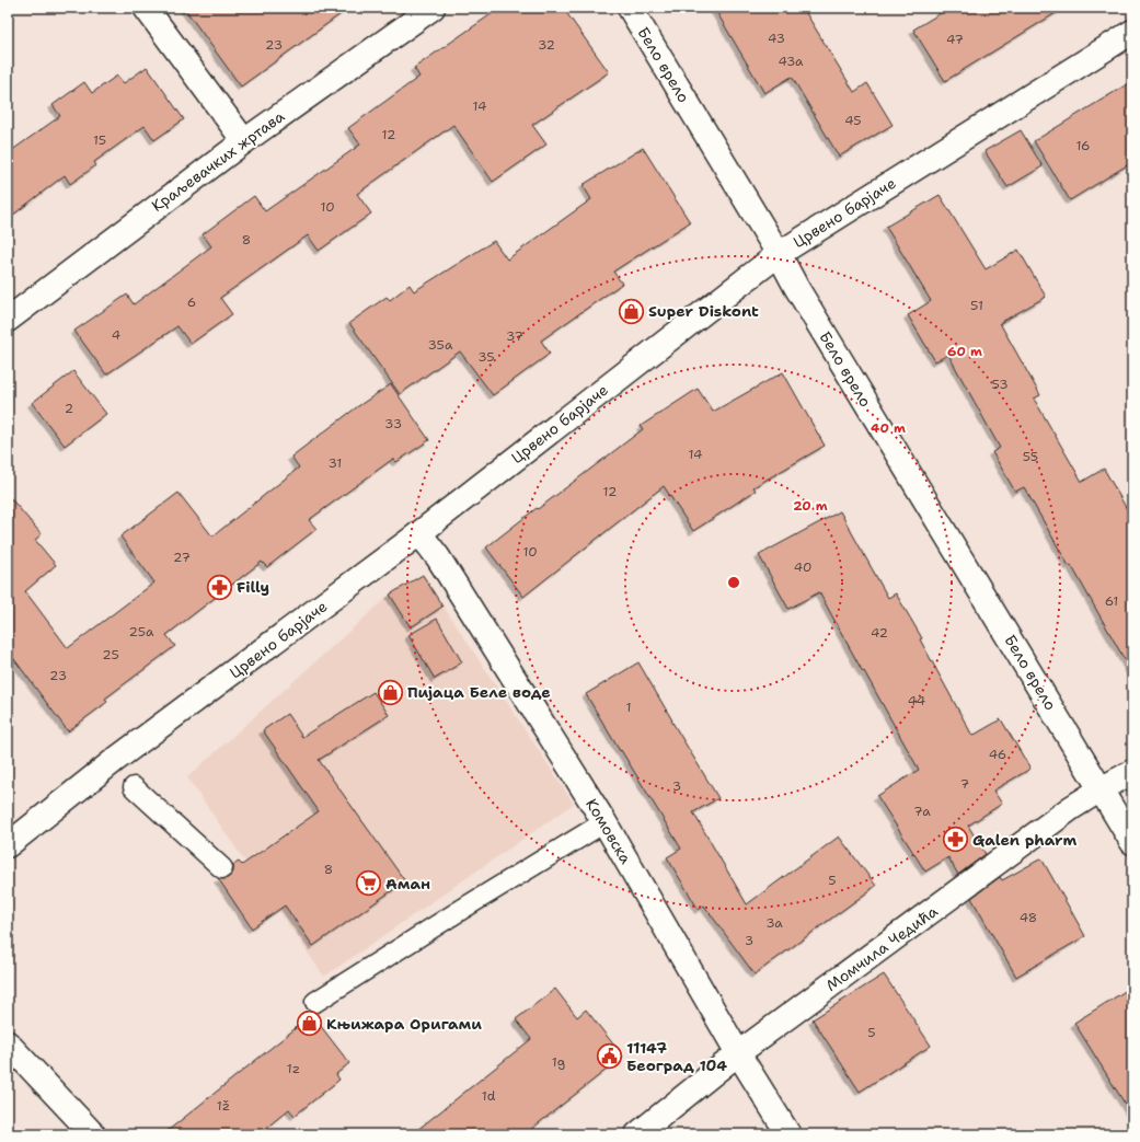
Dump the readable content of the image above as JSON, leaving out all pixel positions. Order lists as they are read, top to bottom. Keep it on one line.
{"streets":{"street":["Бело врело","Краљевачких жртава","Црвено барјаче","Комовска","Момчила Чедића"]},"crossings":[["Бело врело","Црвено барјаче"],["Бело врело","Момчила Чедића"],["Црвено барјаче","Комовска"],["Комовска","Момчила Чедића"]],"places":{"shop":["Super Diskont","Пијаца Беле воде","Књижара Оригами"],"pharmacy":["Filly","Galen pharm"],"supermarket":["Аман"],"public building":["11147 Београд 104"]},"house_numbers":["43","47","23","32","43a","14","45","12","15","16","10","8","6","51","4","37","35a","35","53","2","33","14","55","31","12","10","27","40","61","25a","42","25","23","44","1","46","7","3","7a","8","5","48","3a","3","5","1g","1z","1d","1ž"],"rings":["60 m","40 m","20 m"]}
